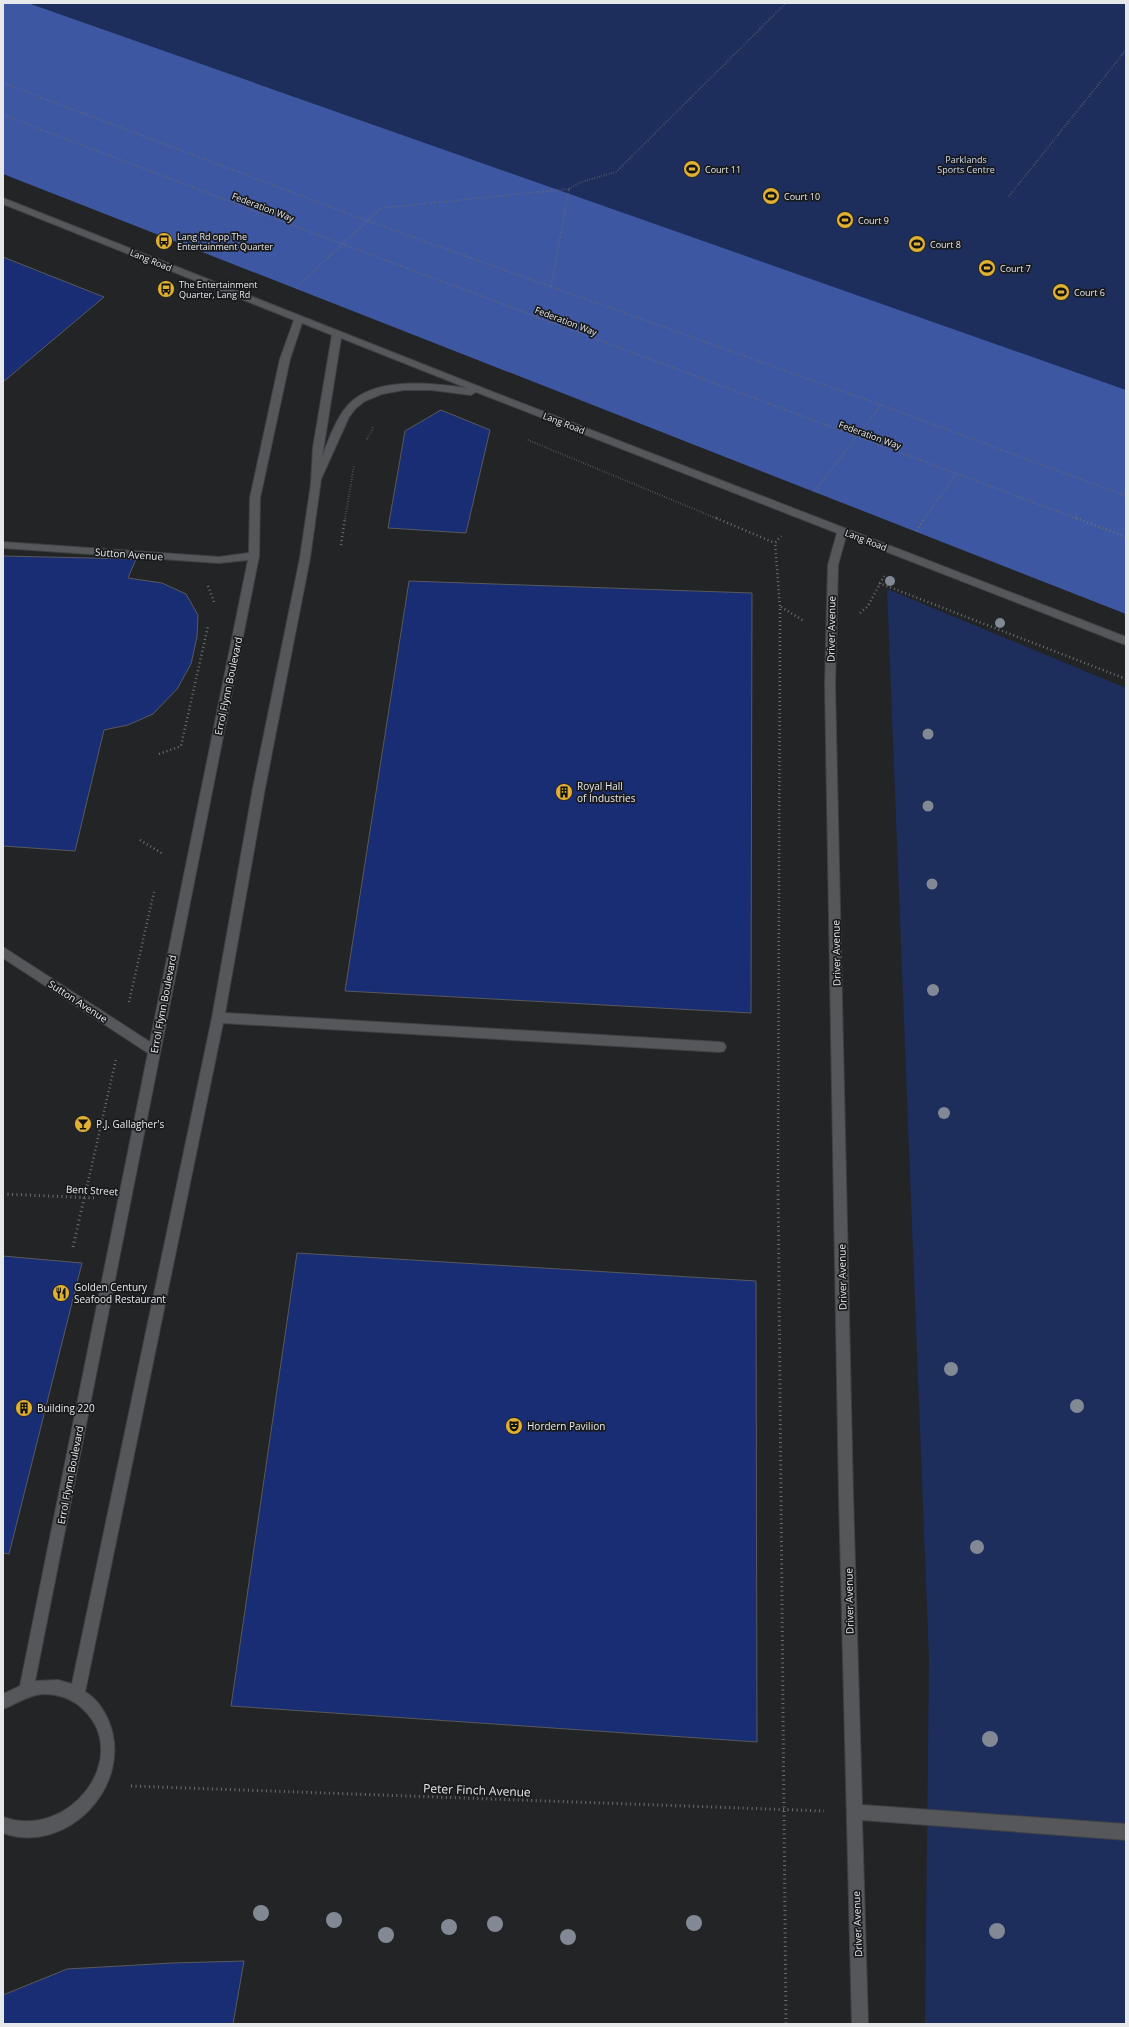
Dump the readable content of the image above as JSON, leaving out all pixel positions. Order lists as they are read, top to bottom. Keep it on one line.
{"streets":{"street":["Lang Road","Sutton Avenue","Driver Avenue","Errol Flynn Boulevard"],"path":["Federation Way","Bent Street","Peter Finch Avenue"]},"crossings":[["Lang Road","Driver Avenue"],["Lang Road","Errol Flynn Boulevard"],["Sutton Avenue","Errol Flynn Boulevard"],["Driver Avenue","Peter Finch Avenue"],["Errol Flynn Boulevard","Bent Street"]],"parks":["Parklands Sports Centre"],"places":{"sports":["Court 11","Court 10","Court 9","Court 8","Court 7","Court 6"],"bus stop":["Lang Rd opp The Entertainment Quarter","The Entertainment Quarter, Lang Rd"],"building":["Royal Hall of Industries","Building 220"],"bar":["P.J. Gallagher's"],"restaurant":["Golden Century Seafood Restaurant"],"theatre":["Hordern Pavilion"]}}
